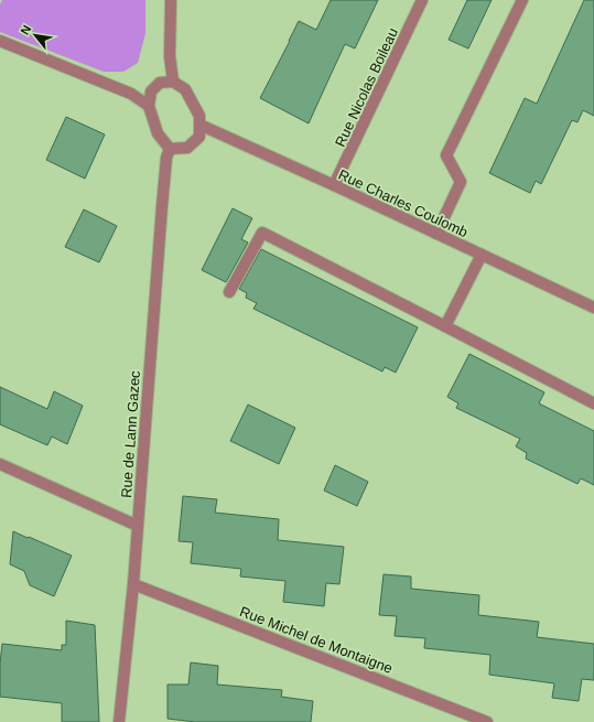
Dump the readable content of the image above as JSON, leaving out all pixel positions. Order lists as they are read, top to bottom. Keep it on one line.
{"streets":{"street":["Rue Nicolas Boileau","Rue Charles Coulomb","Rue de Lann Gazec","Rue Michel de Montaigne"]},"crossings":[["Rue Nicolas Boileau","Rue Charles Coulomb"],["Rue Charles Coulomb","Rue de Lann Gazec"],["Rue de Lann Gazec","Rue Michel de Montaigne"]],"north":"top left"}
